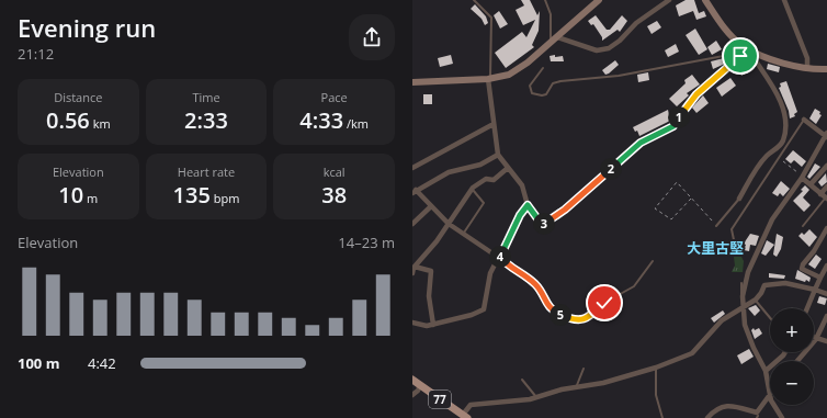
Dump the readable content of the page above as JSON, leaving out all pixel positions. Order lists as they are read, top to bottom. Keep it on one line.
{"streets":{"main road":["77"]},"districts":["大里古堅"],"page":{"heading":["Evening run","21:12"],"stats":[["Distance","0.56 km"],["Time","2:33"],["Pace","4:33 /km"],["Elevation","10 m"],["Heart rate","135 bpm"],["kcal","38"]],"pins":["1","2","3","4","5"],"chart":["Elevation","14–23 m"],"map_buttons":["+","−"],"list":[{"name":"100 m","note":"4:42"}]}}
